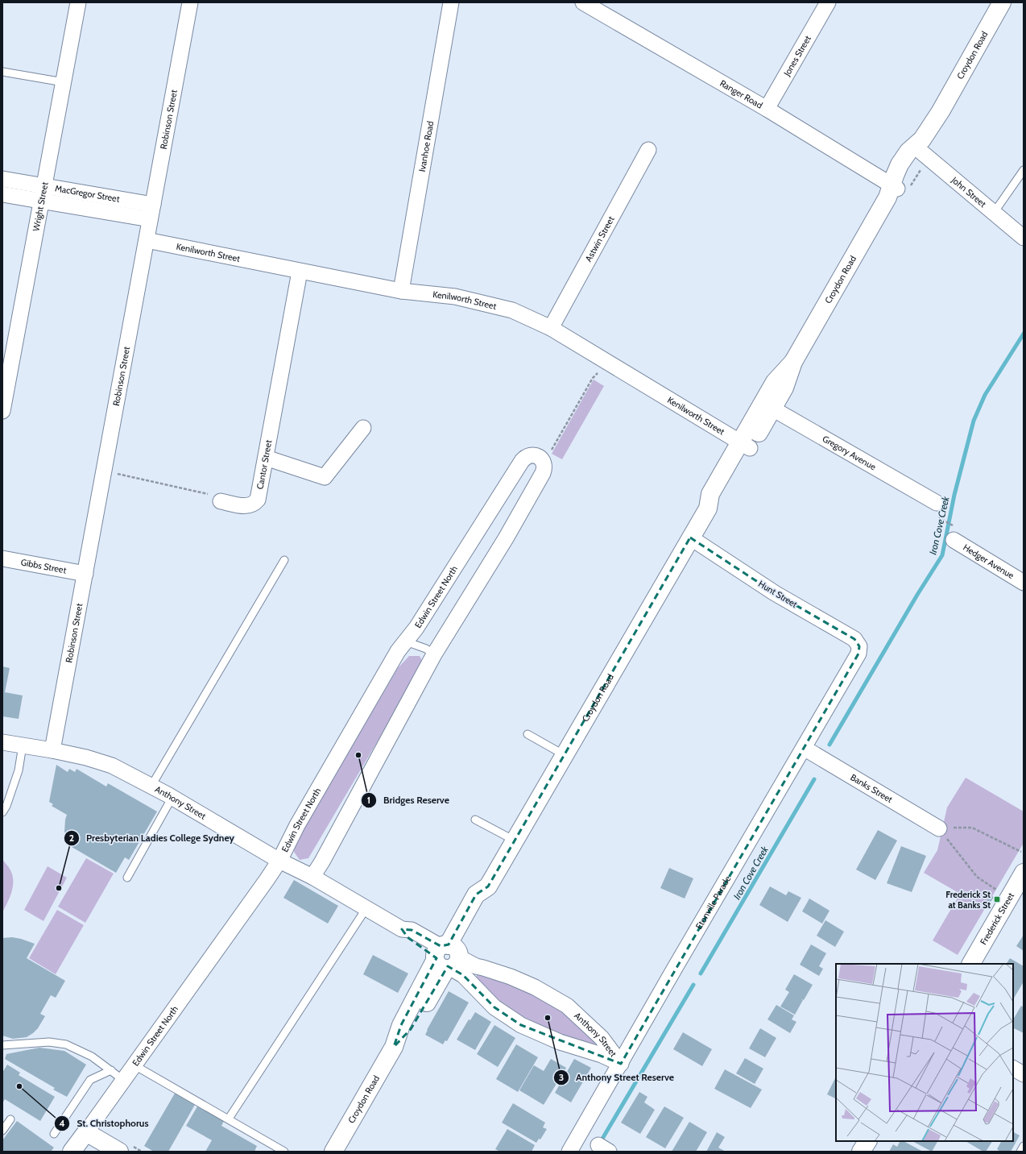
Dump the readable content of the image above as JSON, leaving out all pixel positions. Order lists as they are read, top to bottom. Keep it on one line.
{"streets":{"street":["Croydon Road","Jones Street","Ranger Road","Robinson Street","Ivanhoe Road","John Street","MacGregor Street","Wright Street","Astwin Street","Kenilworth Street","Gregory Avenue","Cantor Street","Hedger Avenue","Gibbs Street","Hunt Street","Edwin Street North","Banks Street","Anthony Street","Etonville Parade","Frederick Street"]},"crossings":[["Croydon Road","Ranger Road"],["Croydon Road","John Street"],["Croydon Road","Kenilworth Street"],["Croydon Road","Gregory Avenue"],["Croydon Road","Hunt Street"],["Croydon Road","Anthony Street"],["Jones Street","Ranger Road"],["Robinson Street","MacGregor Street"],["Robinson Street","Kenilworth Street"],["Robinson Street","Gibbs Street"],["Robinson Street","Anthony Street"],["Ivanhoe Road","Kenilworth Street"],["MacGregor Street","Wright Street"],["Astwin Street","Kenilworth Street"],["Kenilworth Street","Cantor Street"],["Hunt Street","Etonville Parade"],["Edwin Street North","Anthony Street"],["Banks Street","Etonville Parade"],["Anthony Street","Etonville Parade"]],"water":["Iron Cove Creek"],"places":{"other":["Bridges Reserve","Presbyterian Ladies College Sydney","Anthony Street Reserve","St. Christophorus"],"transit":["Frederick St at Banks St"]}}
